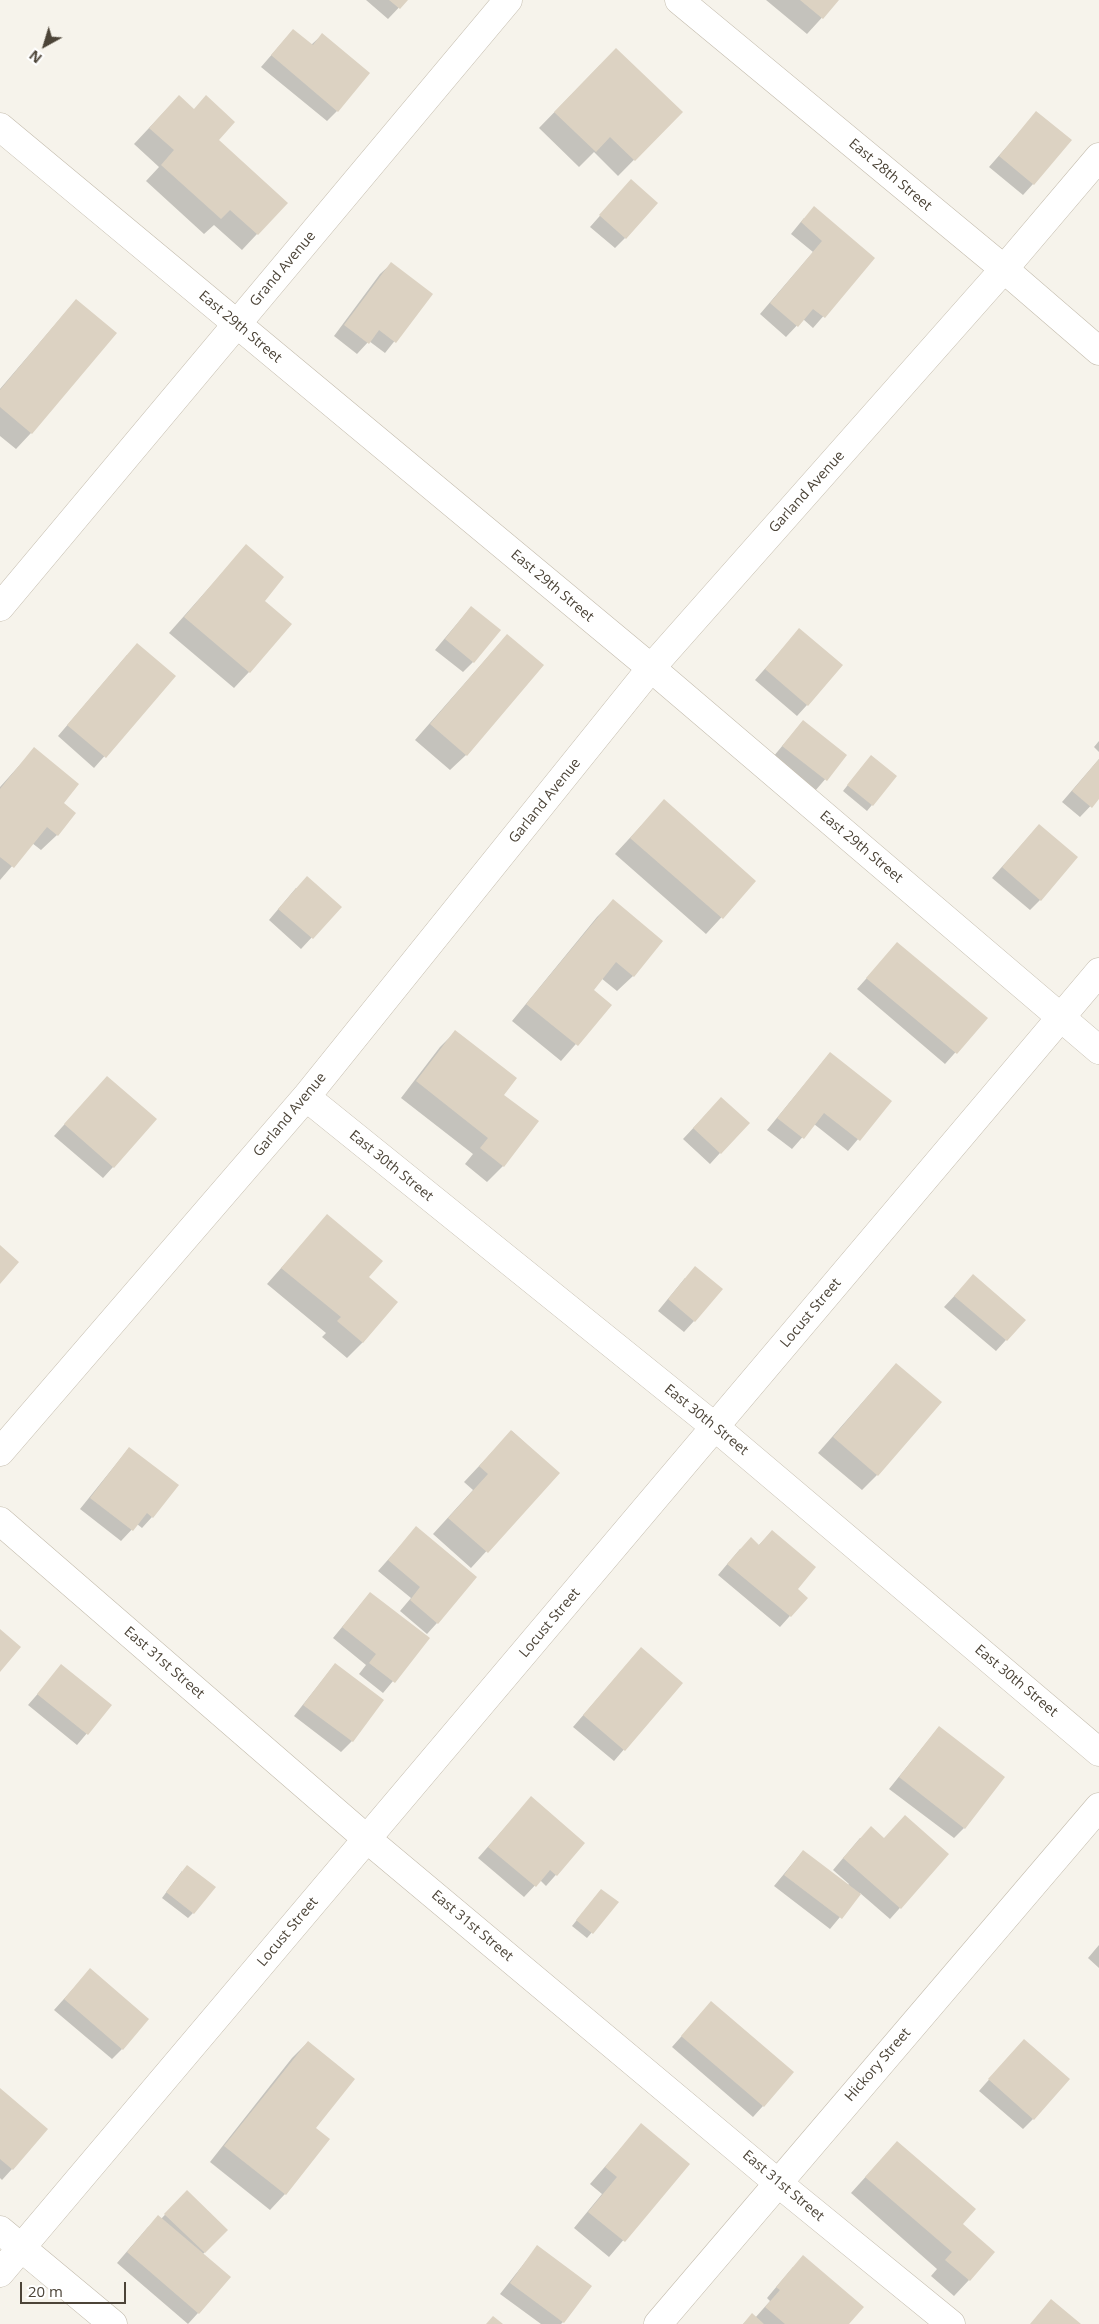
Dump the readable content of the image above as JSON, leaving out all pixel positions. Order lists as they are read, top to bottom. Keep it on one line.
{"streets":{"street":["East 28th Street","Grand Avenue","East 29th Street","Garland Avenue","East 30th Street","Locust Street","East 31st Street","Hickory Street"]},"crossings":[["East 28th Street","Garland Avenue"],["Grand Avenue","East 29th Street"],["East 29th Street","Garland Avenue"],["East 29th Street","Locust Street"],["Garland Avenue","East 30th Street"],["East 30th Street","Locust Street"],["Locust Street","East 31st Street"],["East 31st Street","Hickory Street"]],"scale_bar":"20 m","north":"bottom left"}
